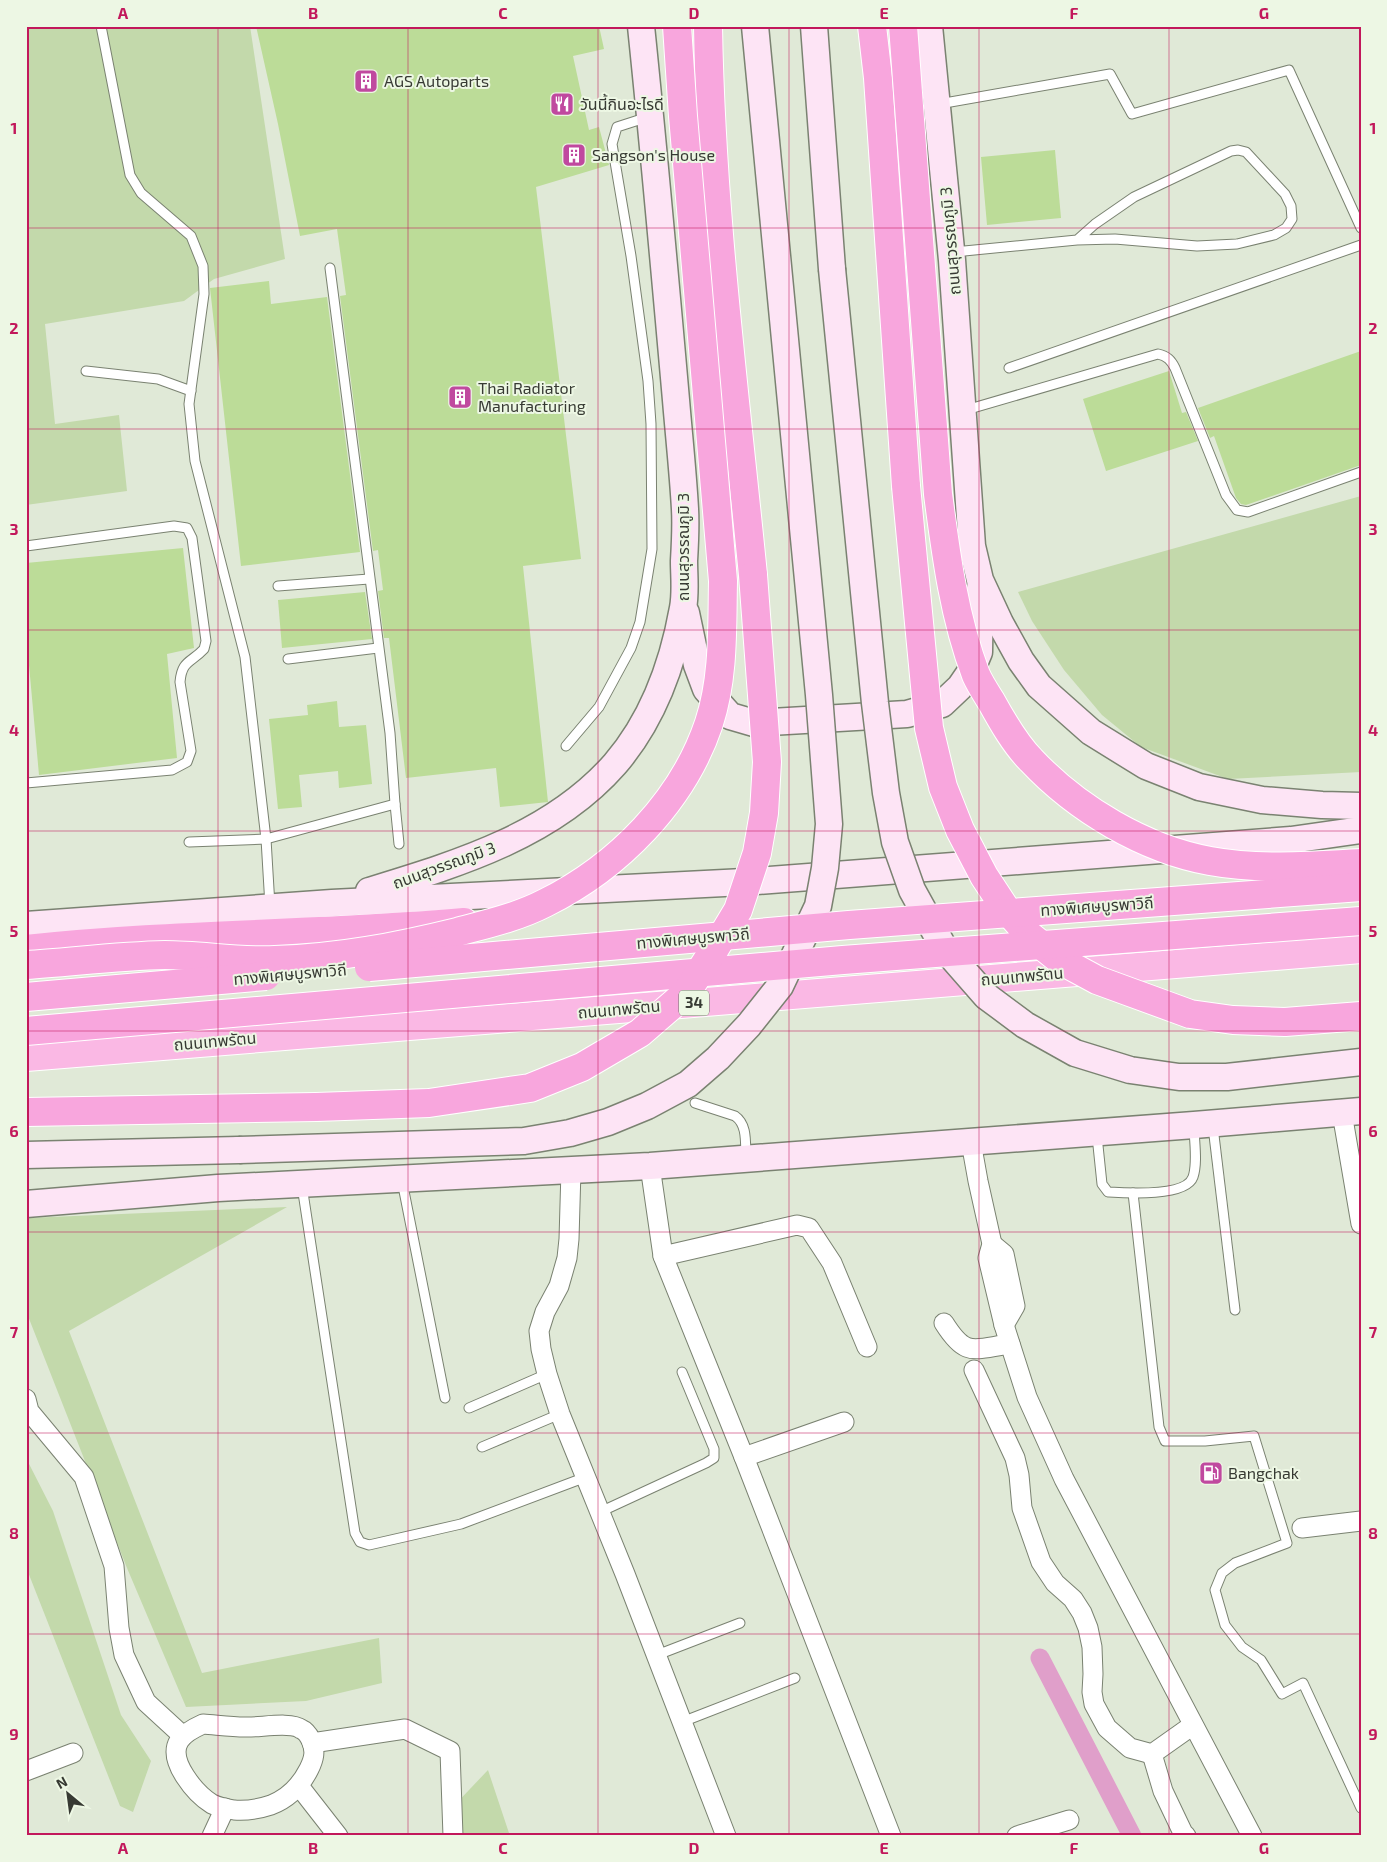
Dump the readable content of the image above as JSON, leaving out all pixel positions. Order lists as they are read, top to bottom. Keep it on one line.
{"streets":{"highway":["ทางพิเศษบูรพาวิถี","ถนนเทพรัตน","34"],"main road":["ถนนสุวรรณภูมิ 3"]},"places":{"building":["AGS Autoparts","Sangson's House","Thai Radiator Manufacturing"],"restaurant":["วันนี้กินอะไรดี"],"fuel station":["Bangchak"]},"north":"top left","grid":{"columns":["A","B","C","D","E","F","G"],"rows":["1","2","3","4","5","6","7","8","9"]}}
